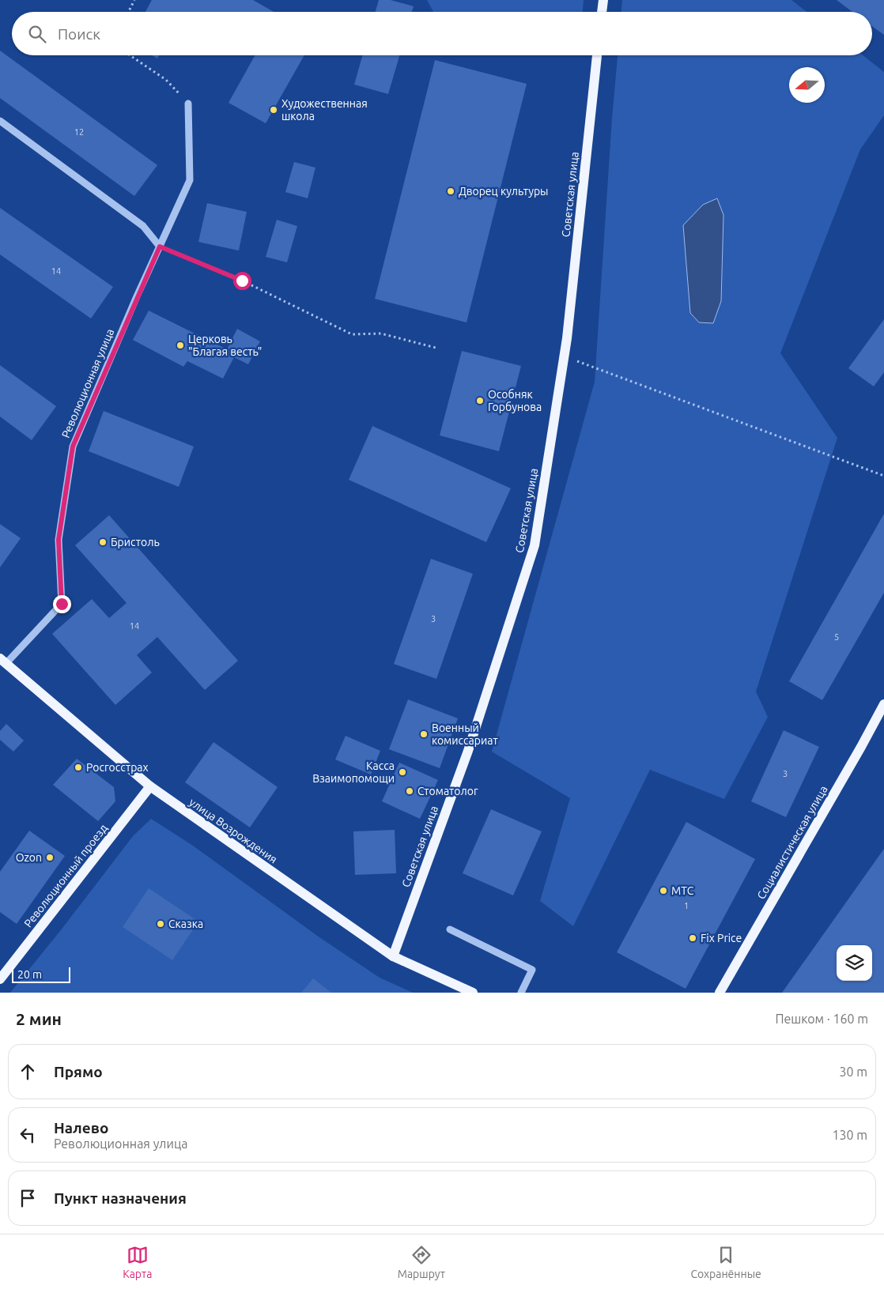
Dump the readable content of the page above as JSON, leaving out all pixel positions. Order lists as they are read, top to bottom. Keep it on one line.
{"streets":{"main road":["Советская улица","улица Возрождения","Социалистическая улица","Революционный проезд"],"lane":["Революционная улица"]},"crossings":[["Советская улица","улица Возрождения"],["Революционная улица","улица Возрождения"],["улица Возрождения","Революционный проезд"]],"places":["Художественная школа","Дворец культуры","Церковь \"Благая весть\"","Особняк Горбунова","Бристоль","Военный комиссариат","Росгосстрах","Касса Взаимопомощи","Стоматолог","Ozon","МТС","Сказка","Fix Price"],"house_numbers":["12","14","3","14","5","3","1"],"scale_bar":"20 m","north":"left","page":{"search":"Поиск","scale":"20 m","heading":["2 мин","Пешком · 160 m"],"list":[["Прямо","30 m"],["Налево","Революционная улица","130 m"],"Пункт назначения"],"nav":["Карта","Маршрут","Сохранённые"]}}
